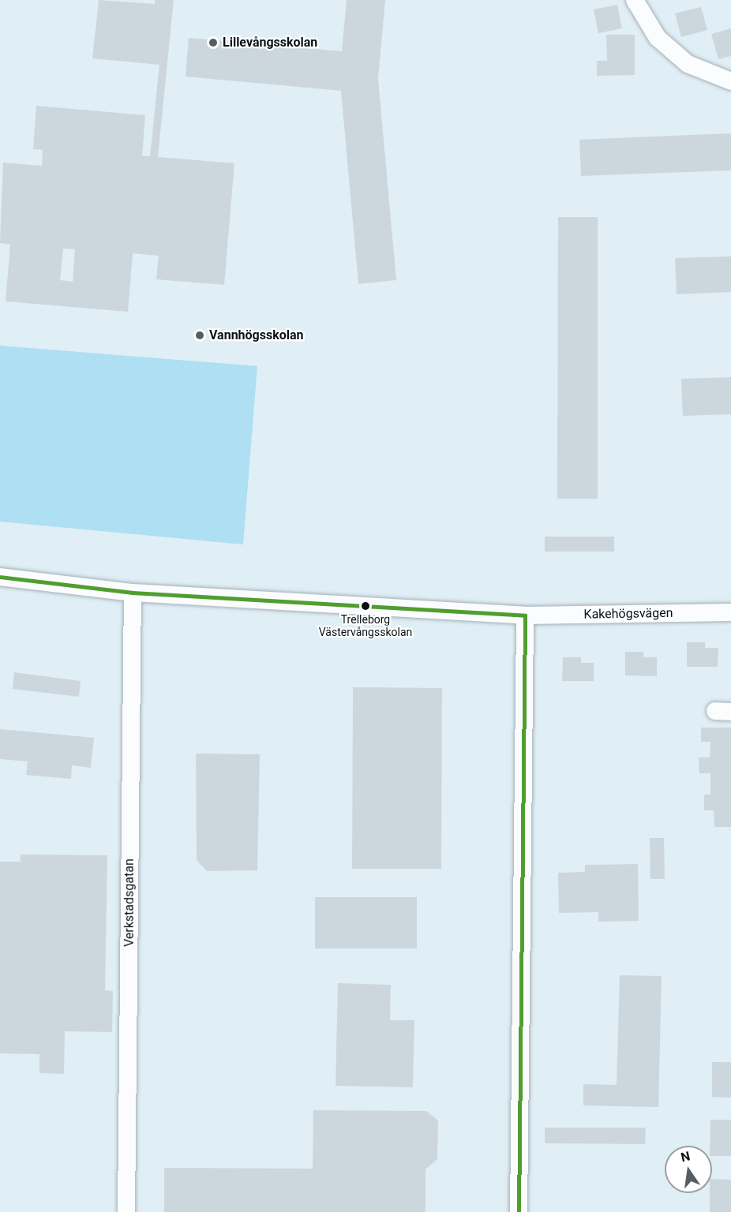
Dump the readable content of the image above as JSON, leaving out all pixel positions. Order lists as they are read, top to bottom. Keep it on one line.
{"streets":{"street":["Kakehögsvägen","Verkstadsgatan"]},"crossings":[["Kakehögsvägen","Verkstadsgatan"]],"places":["Lillevångsskolan","Vannhögsskolan","Trelleborg Västervångsskolan"],"north":"top"}
